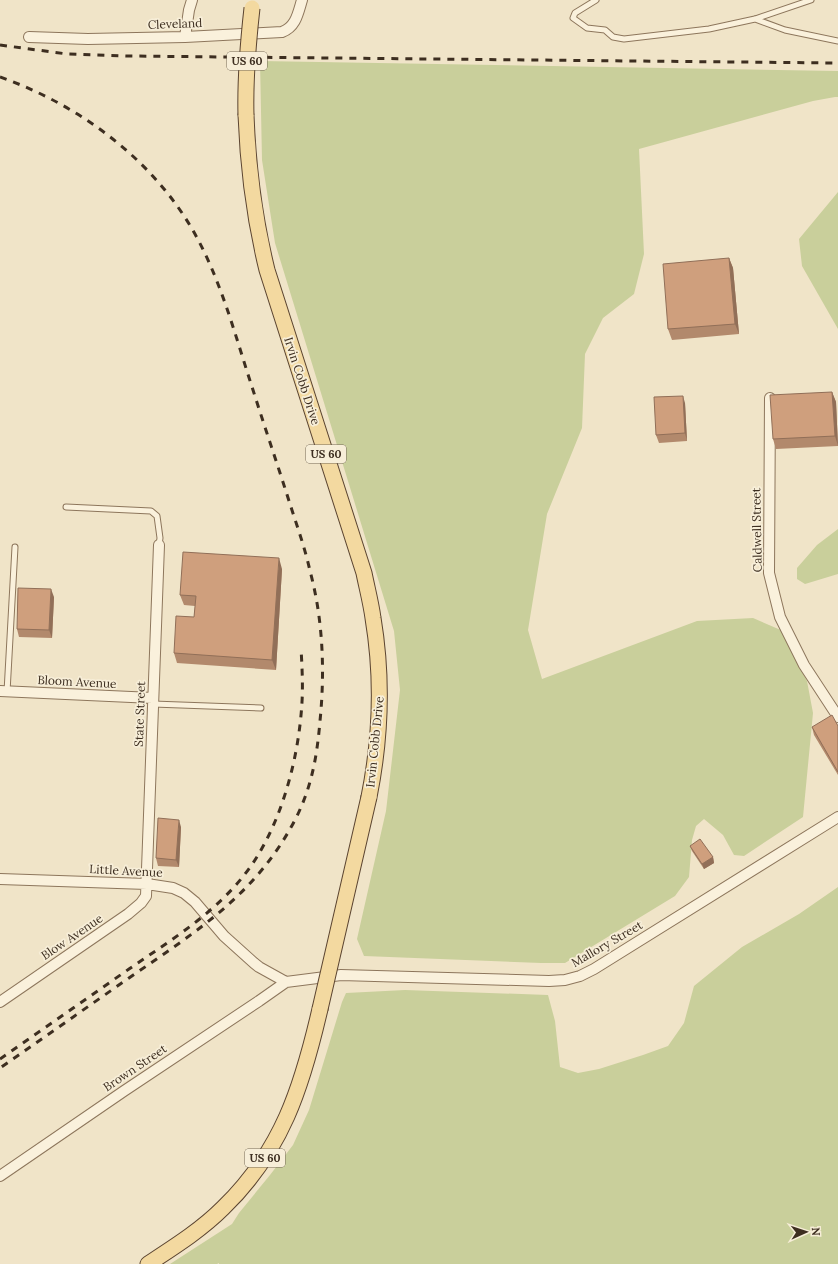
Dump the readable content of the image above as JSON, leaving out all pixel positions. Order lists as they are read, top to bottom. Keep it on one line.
{"streets":{"main road":["US 60","Irvin Cobb Drive"],"street":["Cleveland","Caldwell Street","Bloom Avenue","State Street","Little Avenue","Blow Avenue","Mallory Street","Brown Street"]},"crossings":[["Bloom Avenue","State Street"],["State Street","Little Avenue"],["State Street","Blow Avenue"],["Little Avenue","Blow Avenue"],["Little Avenue","Mallory Street"],["Little Avenue","Brown Street"],["Mallory Street","Brown Street"]],"north":"right"}
